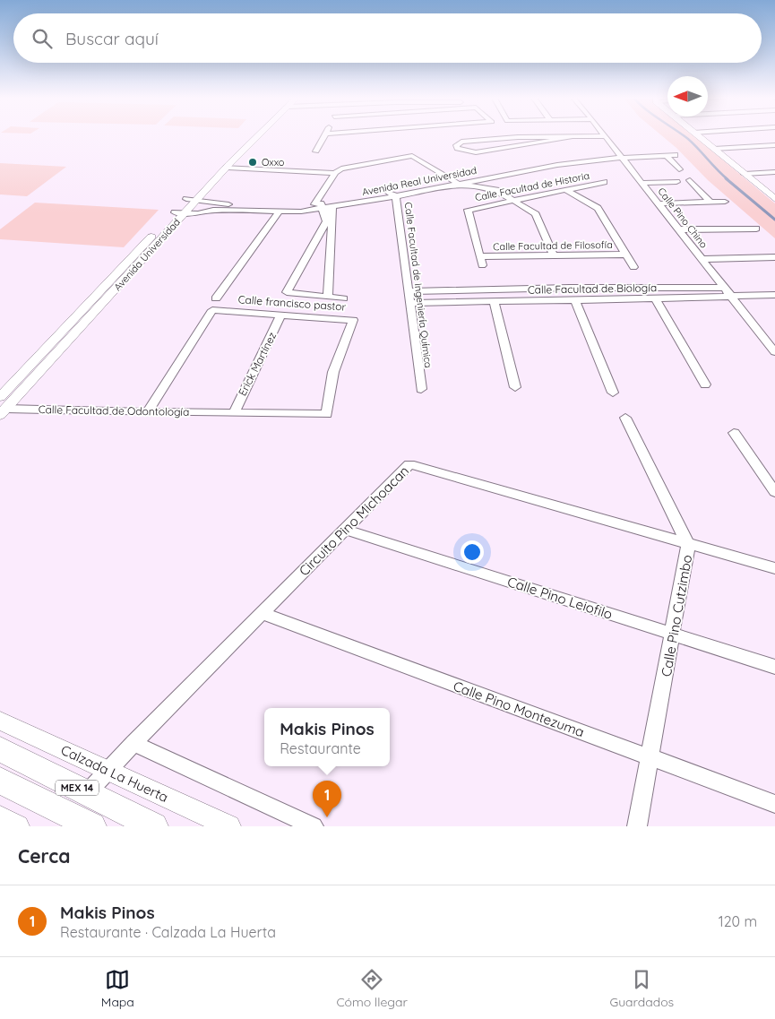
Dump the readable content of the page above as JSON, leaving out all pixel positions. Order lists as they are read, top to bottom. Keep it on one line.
{"streets":{"main road":["MEX 14"],"street":["Avenida Real Universidad","Calle Facultad de Historia","Calle Pino Chino","Calle Facultad de Filosofía","Avenida Universidad","Calle Facultad de Ingenierίa Quίmica","Calle Facultad de Biología","Calle francisco pastor","Erick Martínez","Calle Facultad de Odontología","Circuito Pino Michoacan","Calle Pino Leiofilo","Calle Pino Cutzimbo","Calle Pino Montezuma","Calzada La Huerta"]},"crossings":[["Avenida Real Universidad","Calle Pino Chino"],["Avenida Real Universidad","Avenida Universidad"],["Avenida Real Universidad","Calle Facultad de Ingenierίa Quίmica"],["Calle Facultad de Historia","Calle Facultad de Filosofía"],["Calle Pino Chino","Calle Facultad de Biología"],["Avenida Universidad","Calle Facultad de Odontología"],["Calle Facultad de Ingenierίa Quίmica","Calle Facultad de Biología"],["Calle francisco pastor","Erick Martínez"],["Calle francisco pastor","Calle Facultad de Odontología"],["Erick Martínez","Calle Facultad de Odontología"],["Circuito Pino Michoacan","Calle Pino Leiofilo"],["Circuito Pino Michoacan","Calle Pino Cutzimbo"],["Circuito Pino Michoacan","Calle Pino Montezuma"],["Circuito Pino Michoacan","Calzada La Huerta"],["Circuito Pino Michoacan","MEX 14"],["Calle Pino Leiofilo","Calle Pino Cutzimbo"],["Calle Pino Cutzimbo","Calle Pino Montezuma"]],"places":["Oxxo"],"north":"left","page":{"search":"Buscar aquí","popup":["Makis Pinos","Restaurante"],"pins":"1","heading":"Cerca","list":[{"mark":"1","name":"Makis Pinos","note":"Restaurante · Calzada La Huerta","value":"120 m"}],"nav":["Mapa","Cómo llegar","Guardados"]}}
